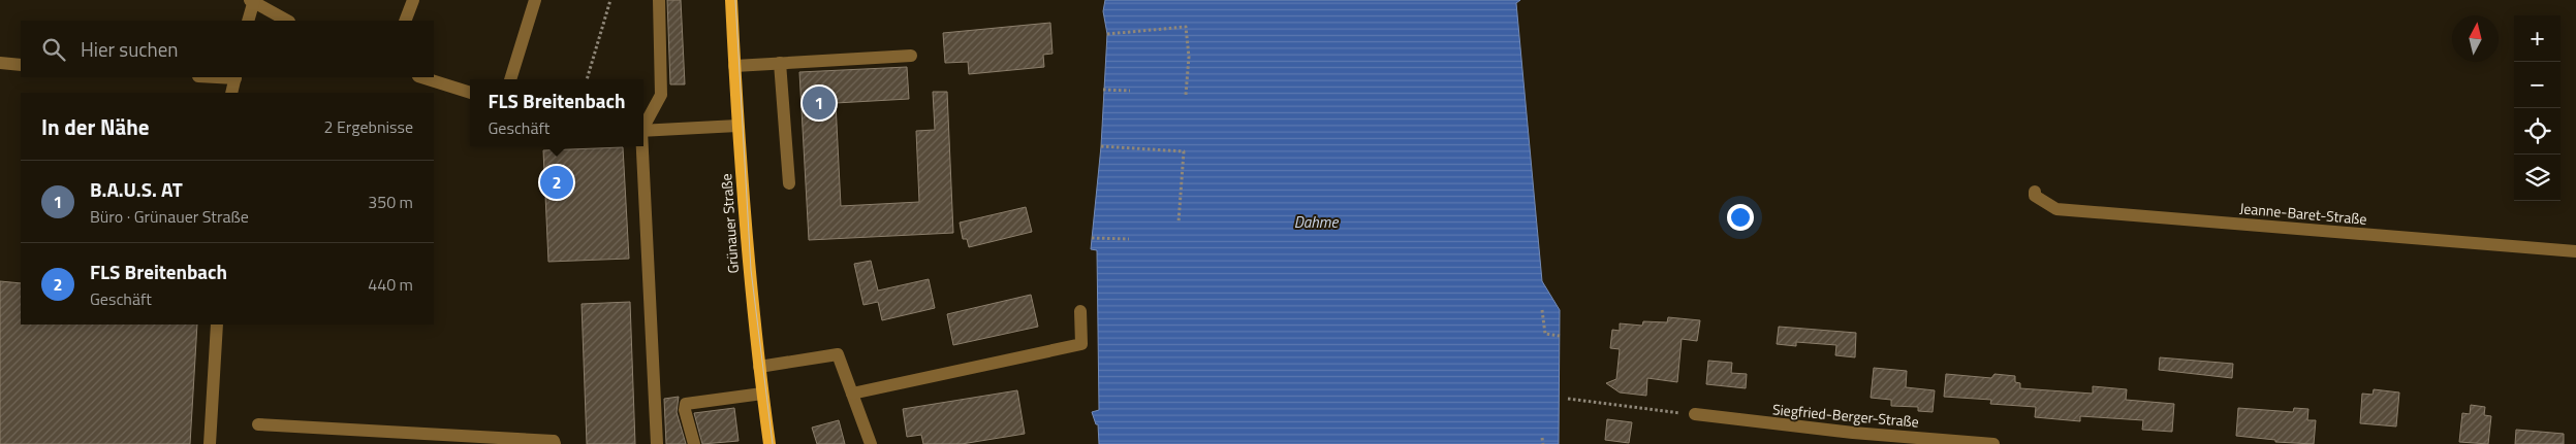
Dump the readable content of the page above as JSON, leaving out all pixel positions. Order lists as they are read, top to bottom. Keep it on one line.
{"streets":{"main road":["Grünauer Straße"],"street":["Jeanne-Baret-Straße","Siegfried-Berger-Straße"]},"water":["Dahme"],"north":"top","page":{"map_buttons":["+","−"],"search":"Hier suchen","popup":["FLS Breitenbach","Geschäft"],"pins":["1","2"],"heading":["In der Nähe","2 Ergebnisse"],"list":[{"mark":"1","name":"B.A.U.S. AT","note":"Büro · Grünauer Straße","value":"350 m"},{"mark":"2","name":"FLS Breitenbach","note":"Geschäft","value":"440 m"}]}}
